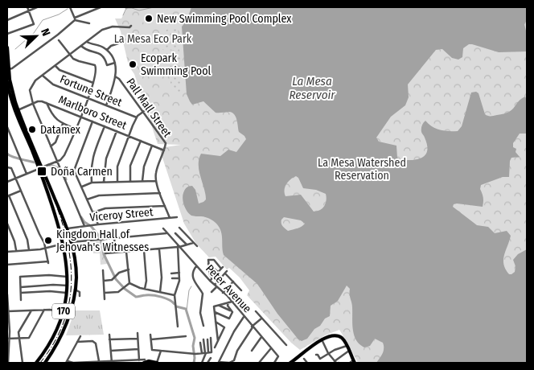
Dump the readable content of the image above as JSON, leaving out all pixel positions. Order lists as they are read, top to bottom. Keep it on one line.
{"streets":{"main road":["170"],"street":["Fortune Street","Pall Mall Street","Marlboro Street","Viceroy Street","Peter Avenue"]},"crossings":[["Pall Mall Street","Marlboro Street"],["Pall Mall Street","Viceroy Street"],["Marlboro Street","170"],["Viceroy Street","170"]],"water":["La Mesa Reservoir"],"parks":["La Mesa Eco Park","La Mesa Watershed Reservation"],"places":{"other":["New Swimming Pool Complex","Ecopark Swimming Pool","Datamex","Kingdom Hall of Jehovah's Witnesses"],"transit":["Doña Carmen"]},"north":"top right"}
